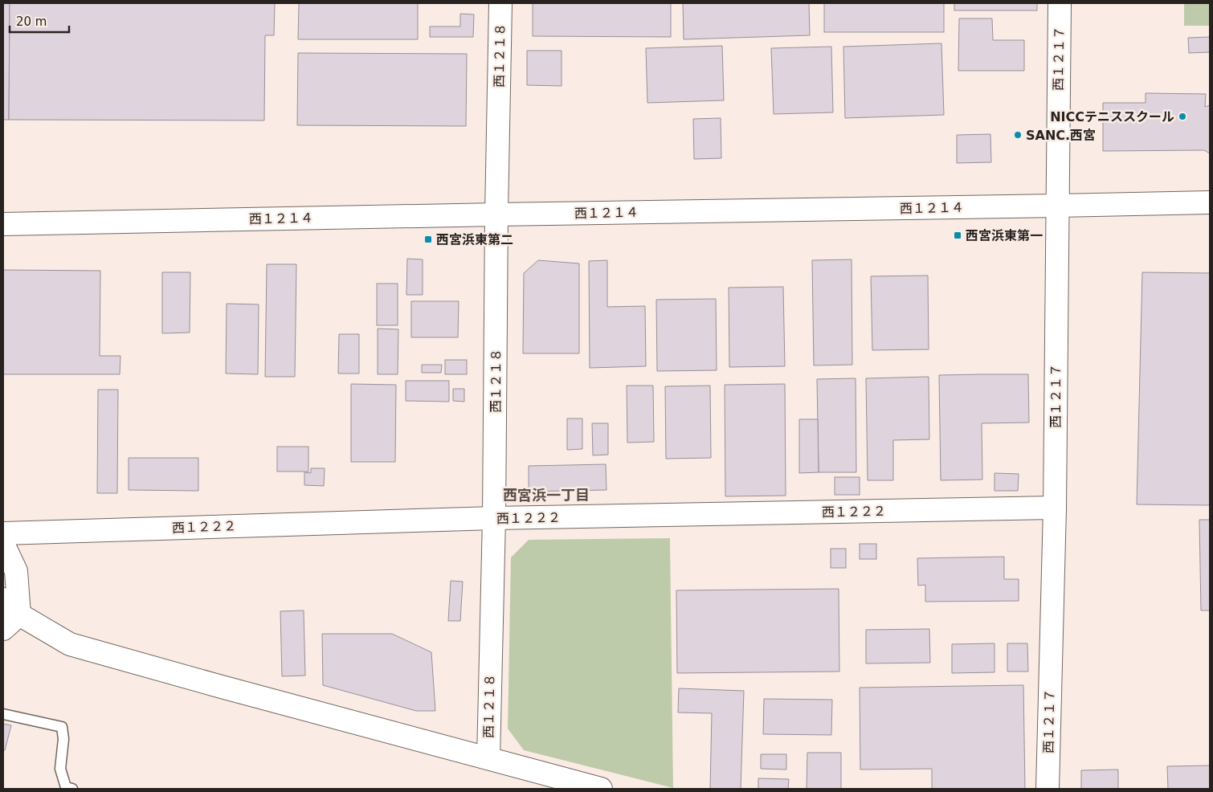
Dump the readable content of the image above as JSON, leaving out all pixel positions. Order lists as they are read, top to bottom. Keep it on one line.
{"streets":{"street":["西１２１８","西１２１７","西１２１４","西１２２２"]},"crossings":[["西１２１８","西１２１４"],["西１２１８","西１２２２"],["西１２１７","西１２１４"],["西１２１７","西１２２２"]],"districts":["西宮浜一丁目"],"places":{"other":["NICCテニススクール","SANC.西宮"],"transit":["西宮浜東第一","西宮浜東第二"]},"scale_bar":"20 m"}
